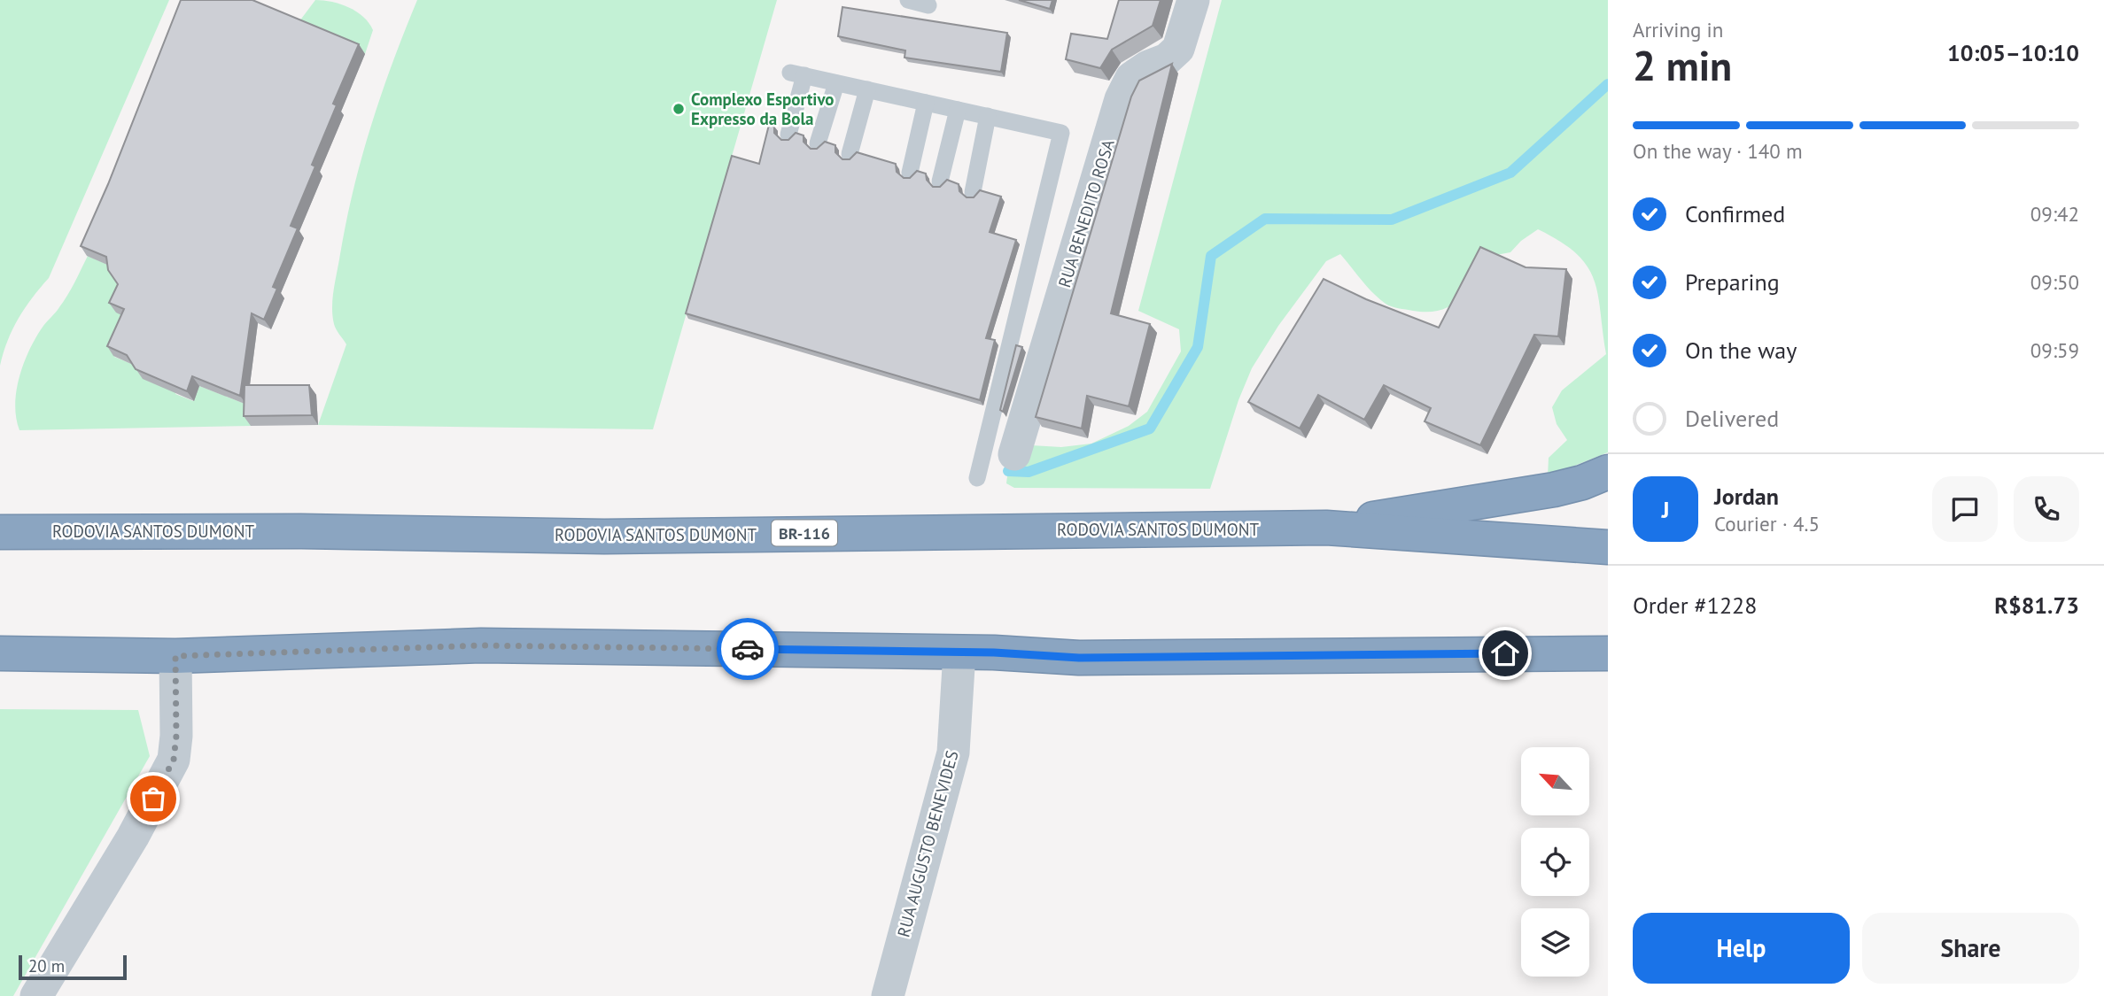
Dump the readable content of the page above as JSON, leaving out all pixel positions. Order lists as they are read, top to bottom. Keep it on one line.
{"streets":{"highway":["RODOVIA SANTOS DUMONT","BR-116"],"street":["RUA BENEDITO ROSA","RUA AUGUSTO BENEVIDES"]},"places":["Complexo Esportivo Expresso da Bola"],"scale_bar":"20 m","north":"top left","page":{"heading":["2 min","Arriving in","10:05–10:10"],"panel":["Jordan","Courier · 4.5","Order #1228","R$81.73"],"bar":"On the way · 140 m","list":[["Confirmed","09:42"],["Preparing","09:50"],["On the way","09:59"],"Delivered"],"round":"J","buttons":["Help","Share"],"scale":"20 m"}}
